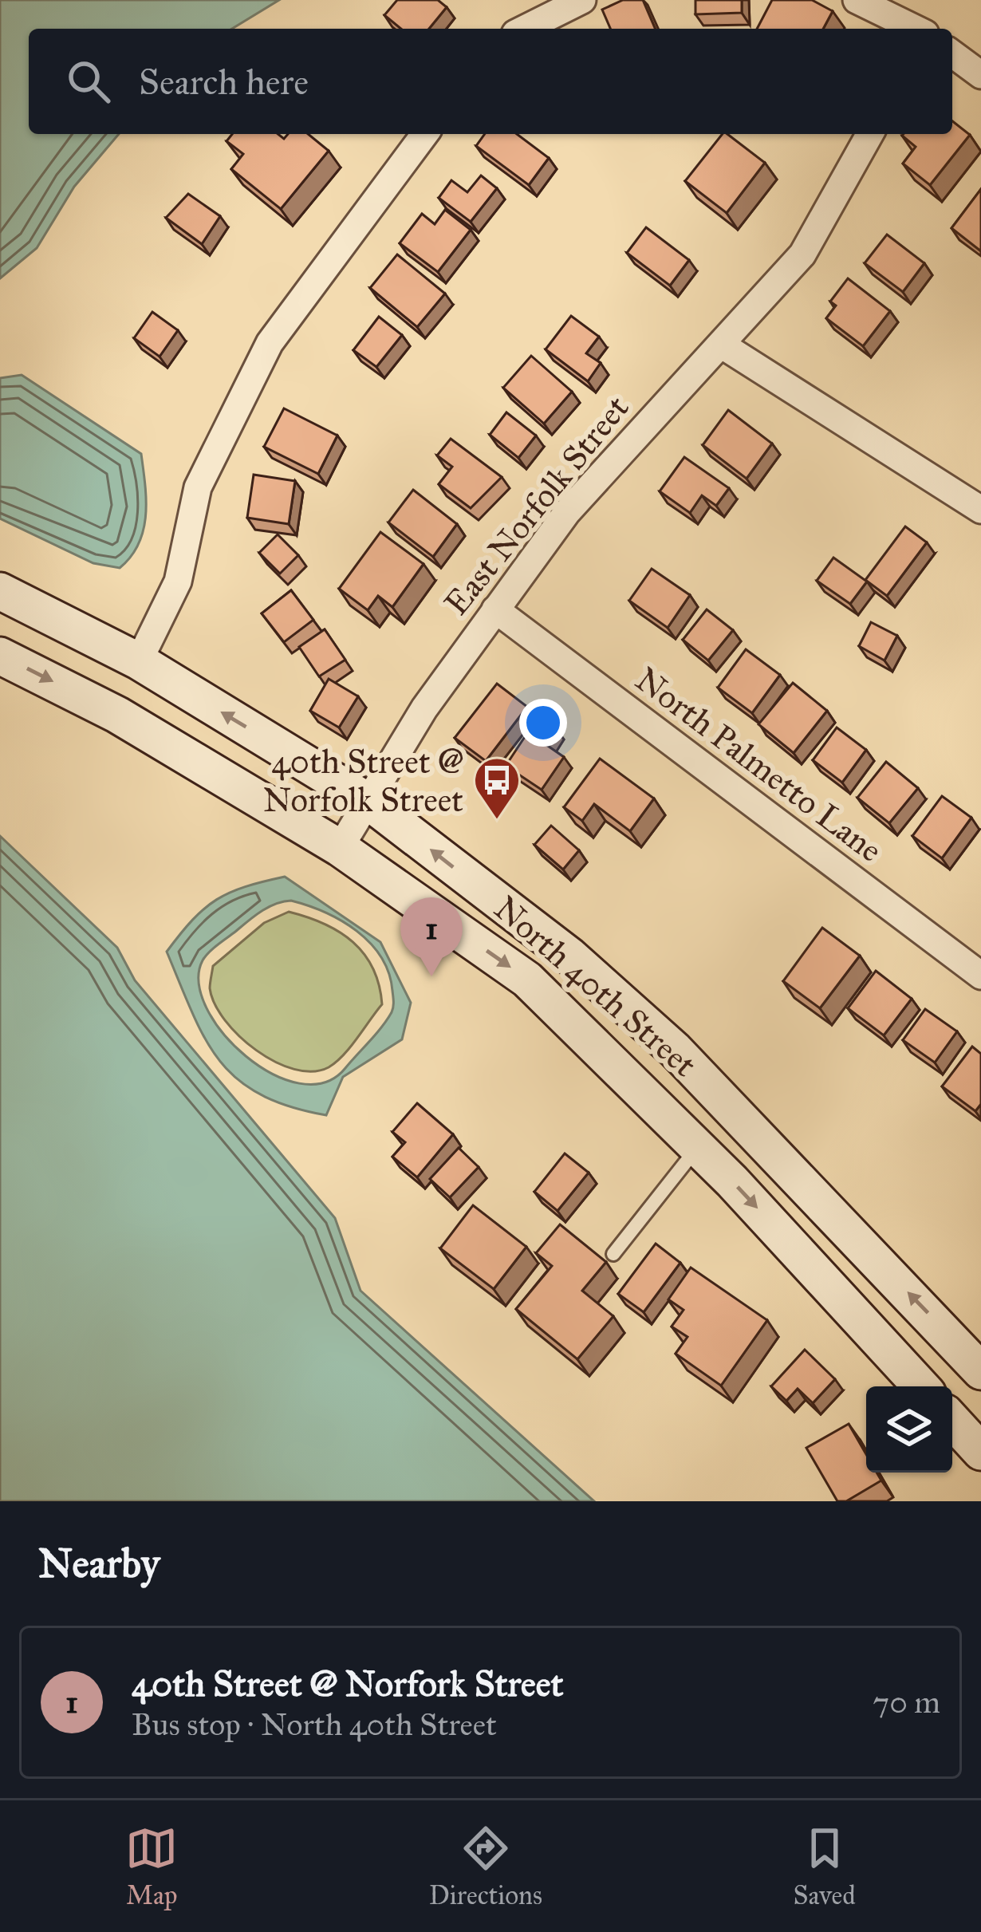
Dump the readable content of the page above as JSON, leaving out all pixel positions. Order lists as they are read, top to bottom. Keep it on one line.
{"streets":{"main road":["North 40th Street"],"street":["East Norfolk Street","North Palmetto Lane"]},"crossings":[["East Norfolk Street","North Palmetto Lane"],["East Norfolk Street","North 40th Street"]],"places":{"bus stop":["40th Street @ Norfolk Street"]},"page":{"search":"Search here","pins":"1","heading":"Nearby","list":[{"mark":"1","name":"40th Street @ Norfork Street","note":"Bus stop · North 40th Street","value":"70 m"}],"nav":["Map","Directions","Saved"]}}
